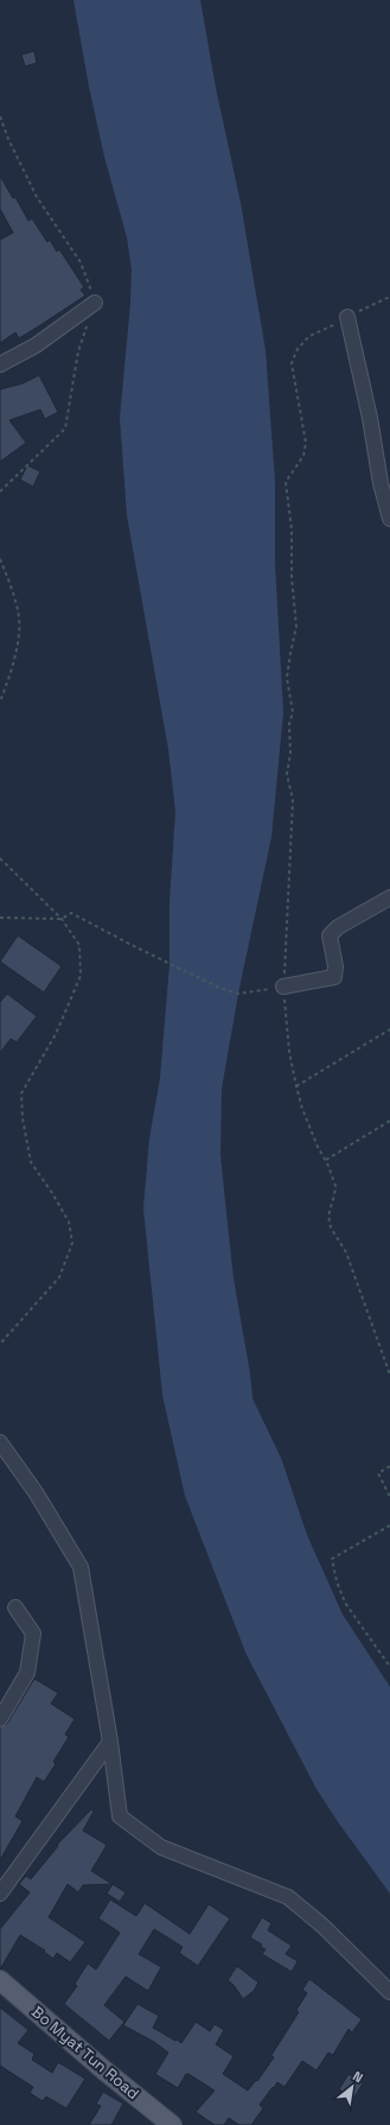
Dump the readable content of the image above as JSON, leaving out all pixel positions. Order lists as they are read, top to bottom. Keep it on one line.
{"streets":{"main road":["Bo Myat Tun Road"]},"north":"top right"}
